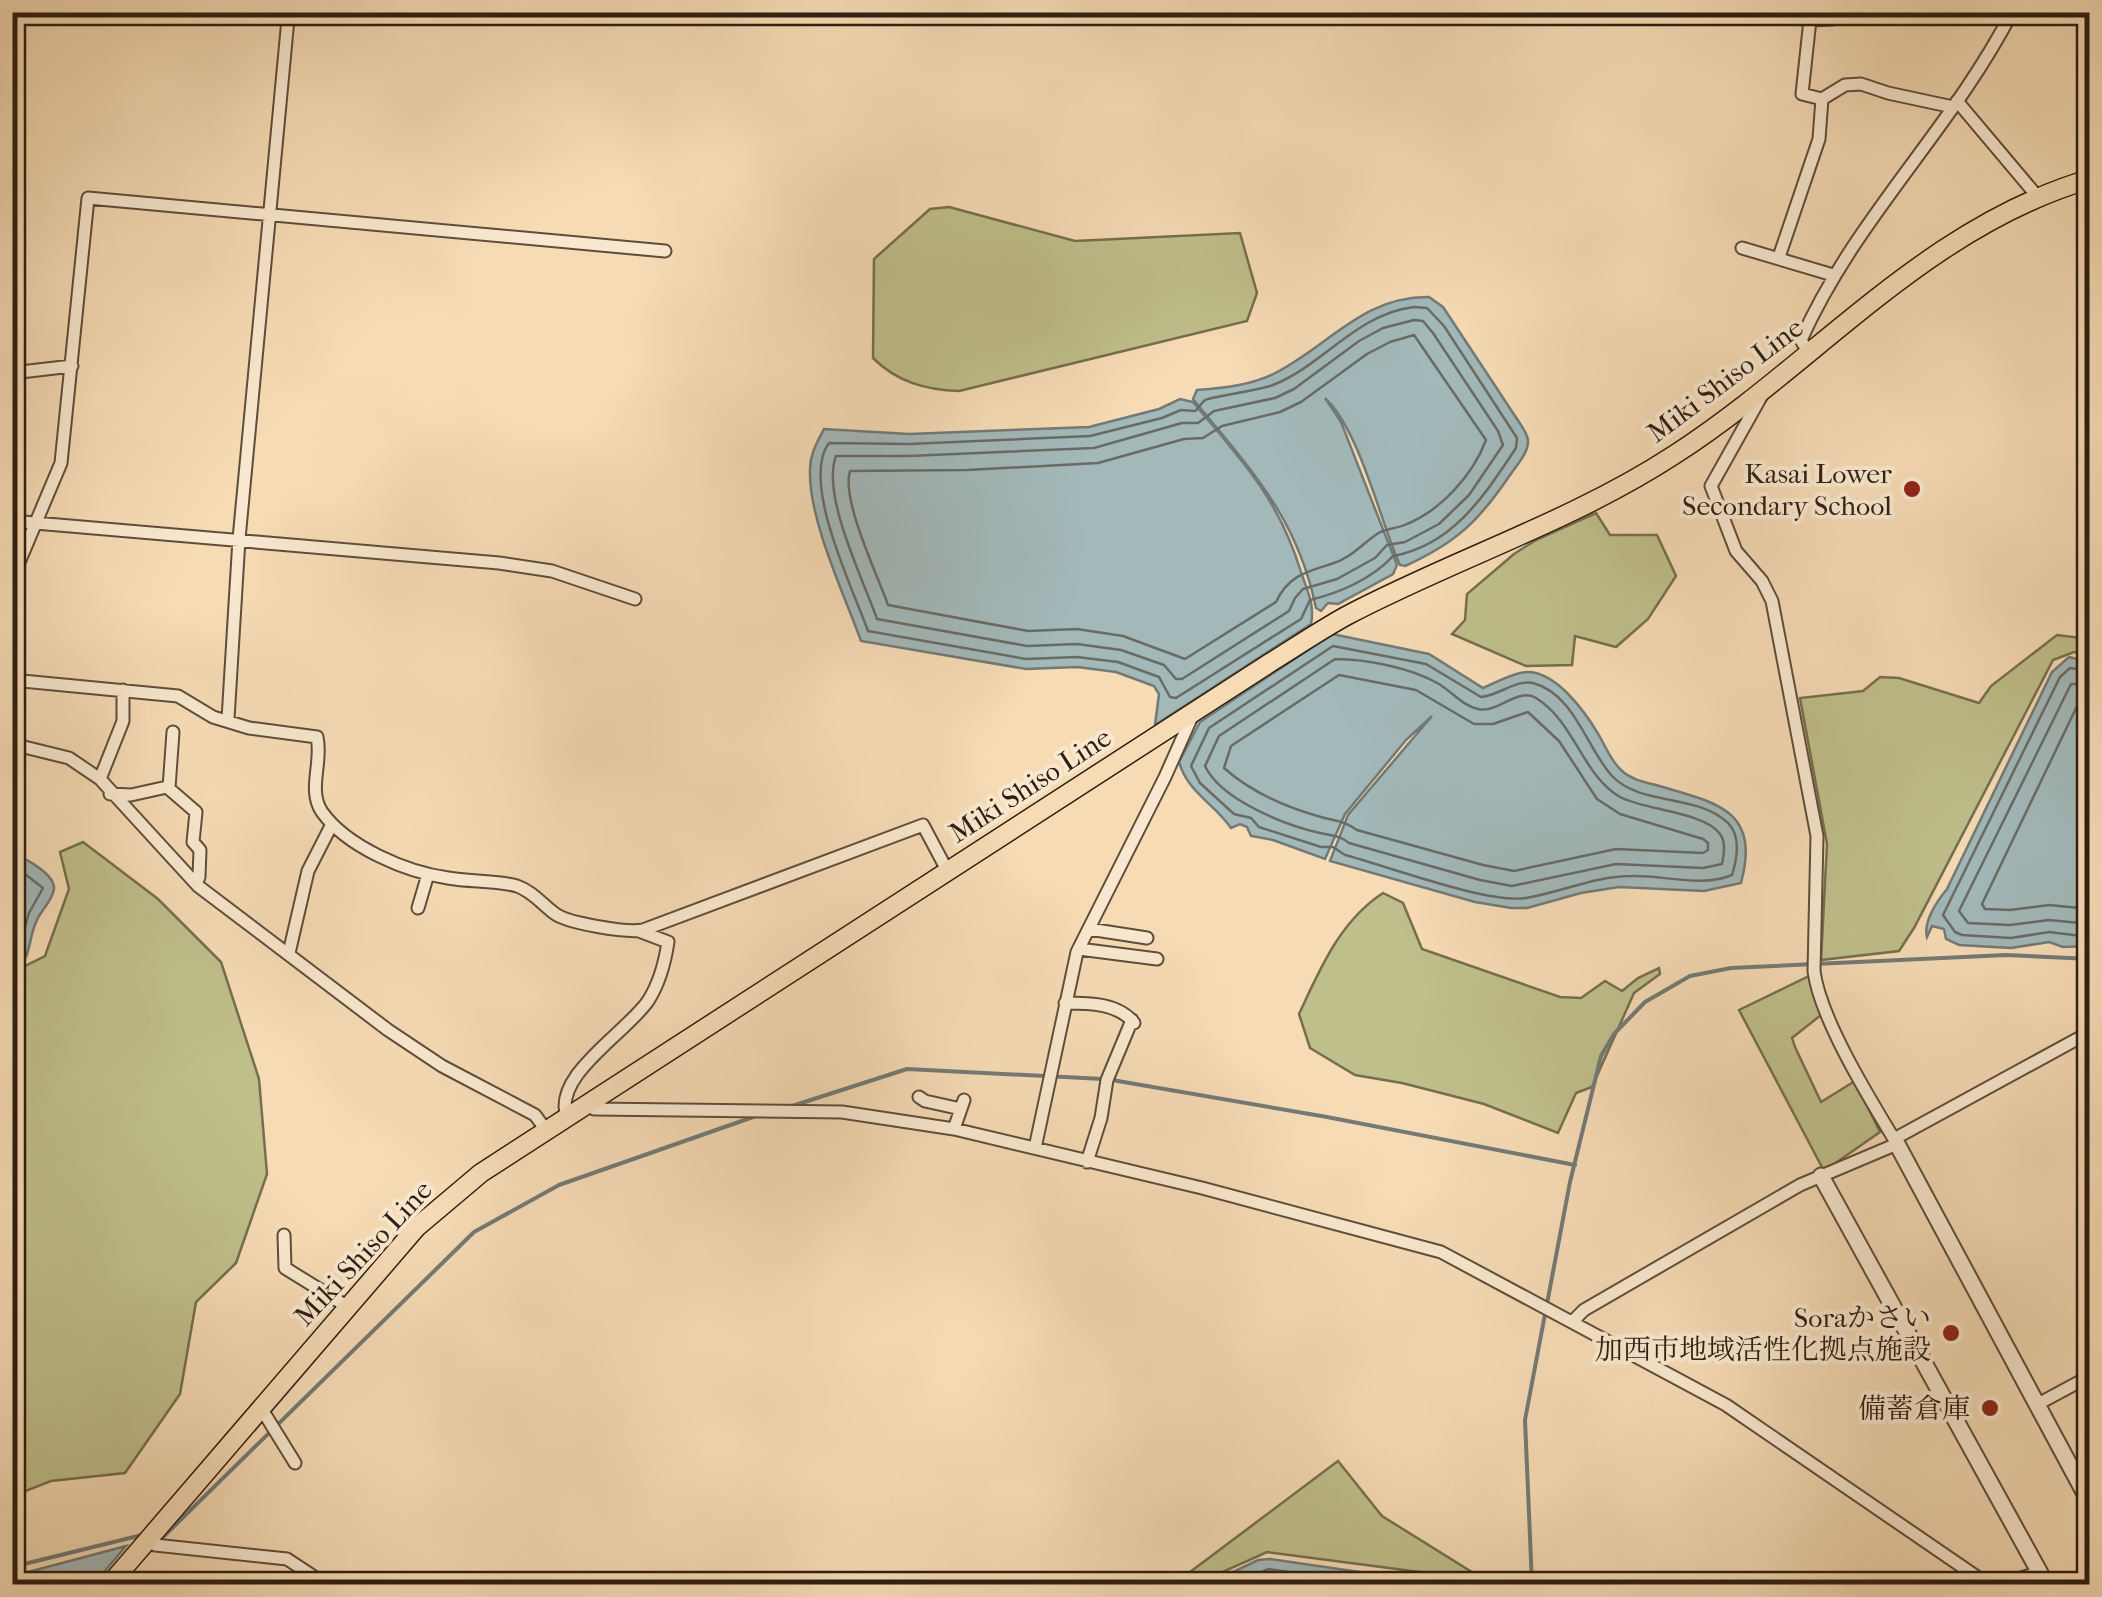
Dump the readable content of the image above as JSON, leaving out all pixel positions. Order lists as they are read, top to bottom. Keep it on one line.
{"streets":{"main road":["Miki Shiso Line"]},"places":["Kasai Lower Secondary School","Soraかさい 加西市地域活性化拠点施設","備蓄倉庫"]}
